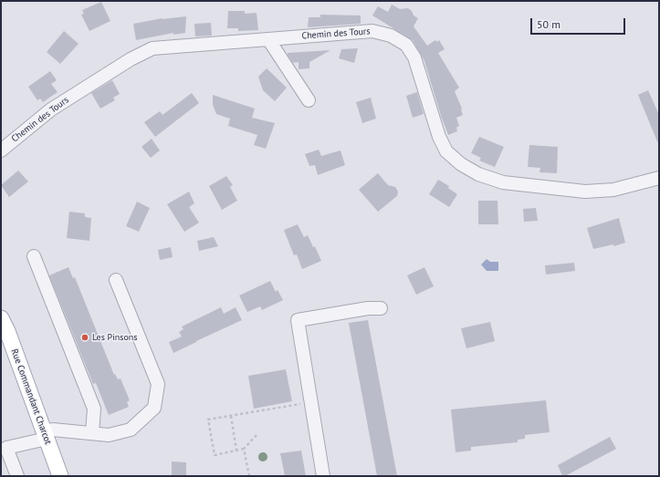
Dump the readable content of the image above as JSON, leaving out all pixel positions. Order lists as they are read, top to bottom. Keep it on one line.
{"streets":{"main road":["Rue Commandant Charcot"],"street":["Chemin des Tours"]},"places":["Les Pinsons"],"scale_bar":"50 m"}
